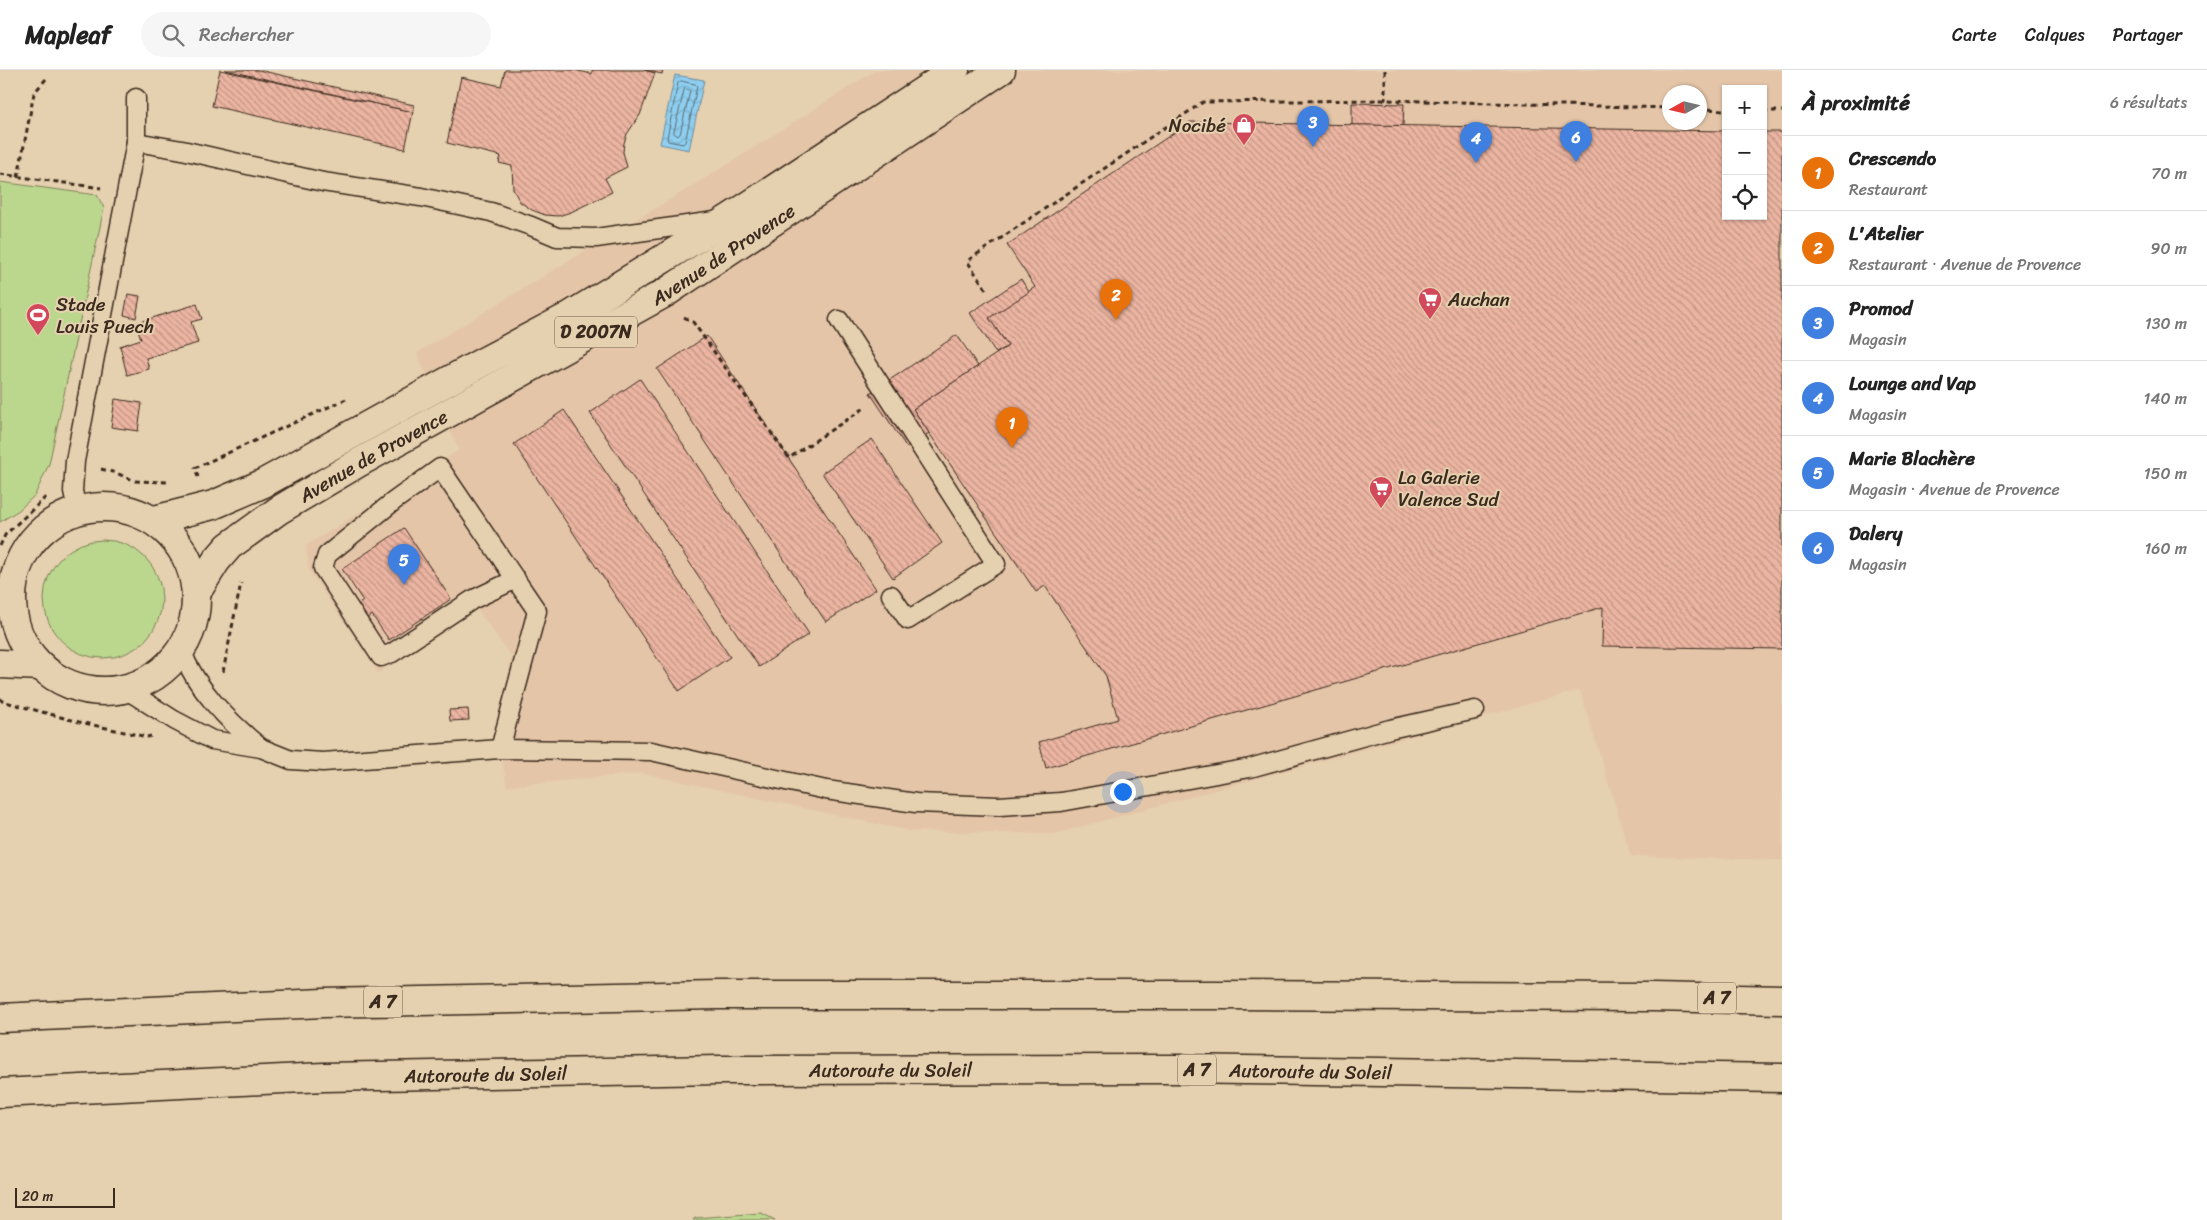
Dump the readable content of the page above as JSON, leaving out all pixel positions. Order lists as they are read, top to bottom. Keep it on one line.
{"streets":{"main road":["Avenue de Provence","D 2007N","A 7","Autoroute du Soleil"]},"places":{"shop":["Nocibé"],"supermarket":["Auchan","La Galerie Valence Sud"],"sports":["Stade Louis Puech"]},"scale_bar":"20 m","north":"left","page":{"header":"Mapleaf","search":"Rechercher","nav":["Carte","Calques","Partager"],"heading":["À proximité","6 résultats"],"map_buttons":["+","−"],"pins":["3","6","4","2","1","5"],"list":[{"mark":"1","name":"Crescendo","note":"Restaurant","value":"70 m"},{"mark":"2","name":"L'Atelier","note":"Restaurant · Avenue de Provence","value":"90 m"},{"mark":"3","name":"Promod","note":"Magasin","value":"130 m"},{"mark":"4","name":"Lounge and Vap","note":"Magasin","value":"140 m"},{"mark":"5","name":"Marie Blachère","note":"Magasin · Avenue de Provence","value":"150 m"},{"mark":"6","name":"Dalery","note":"Magasin","value":"160 m"}],"scale":"20 m"}}
